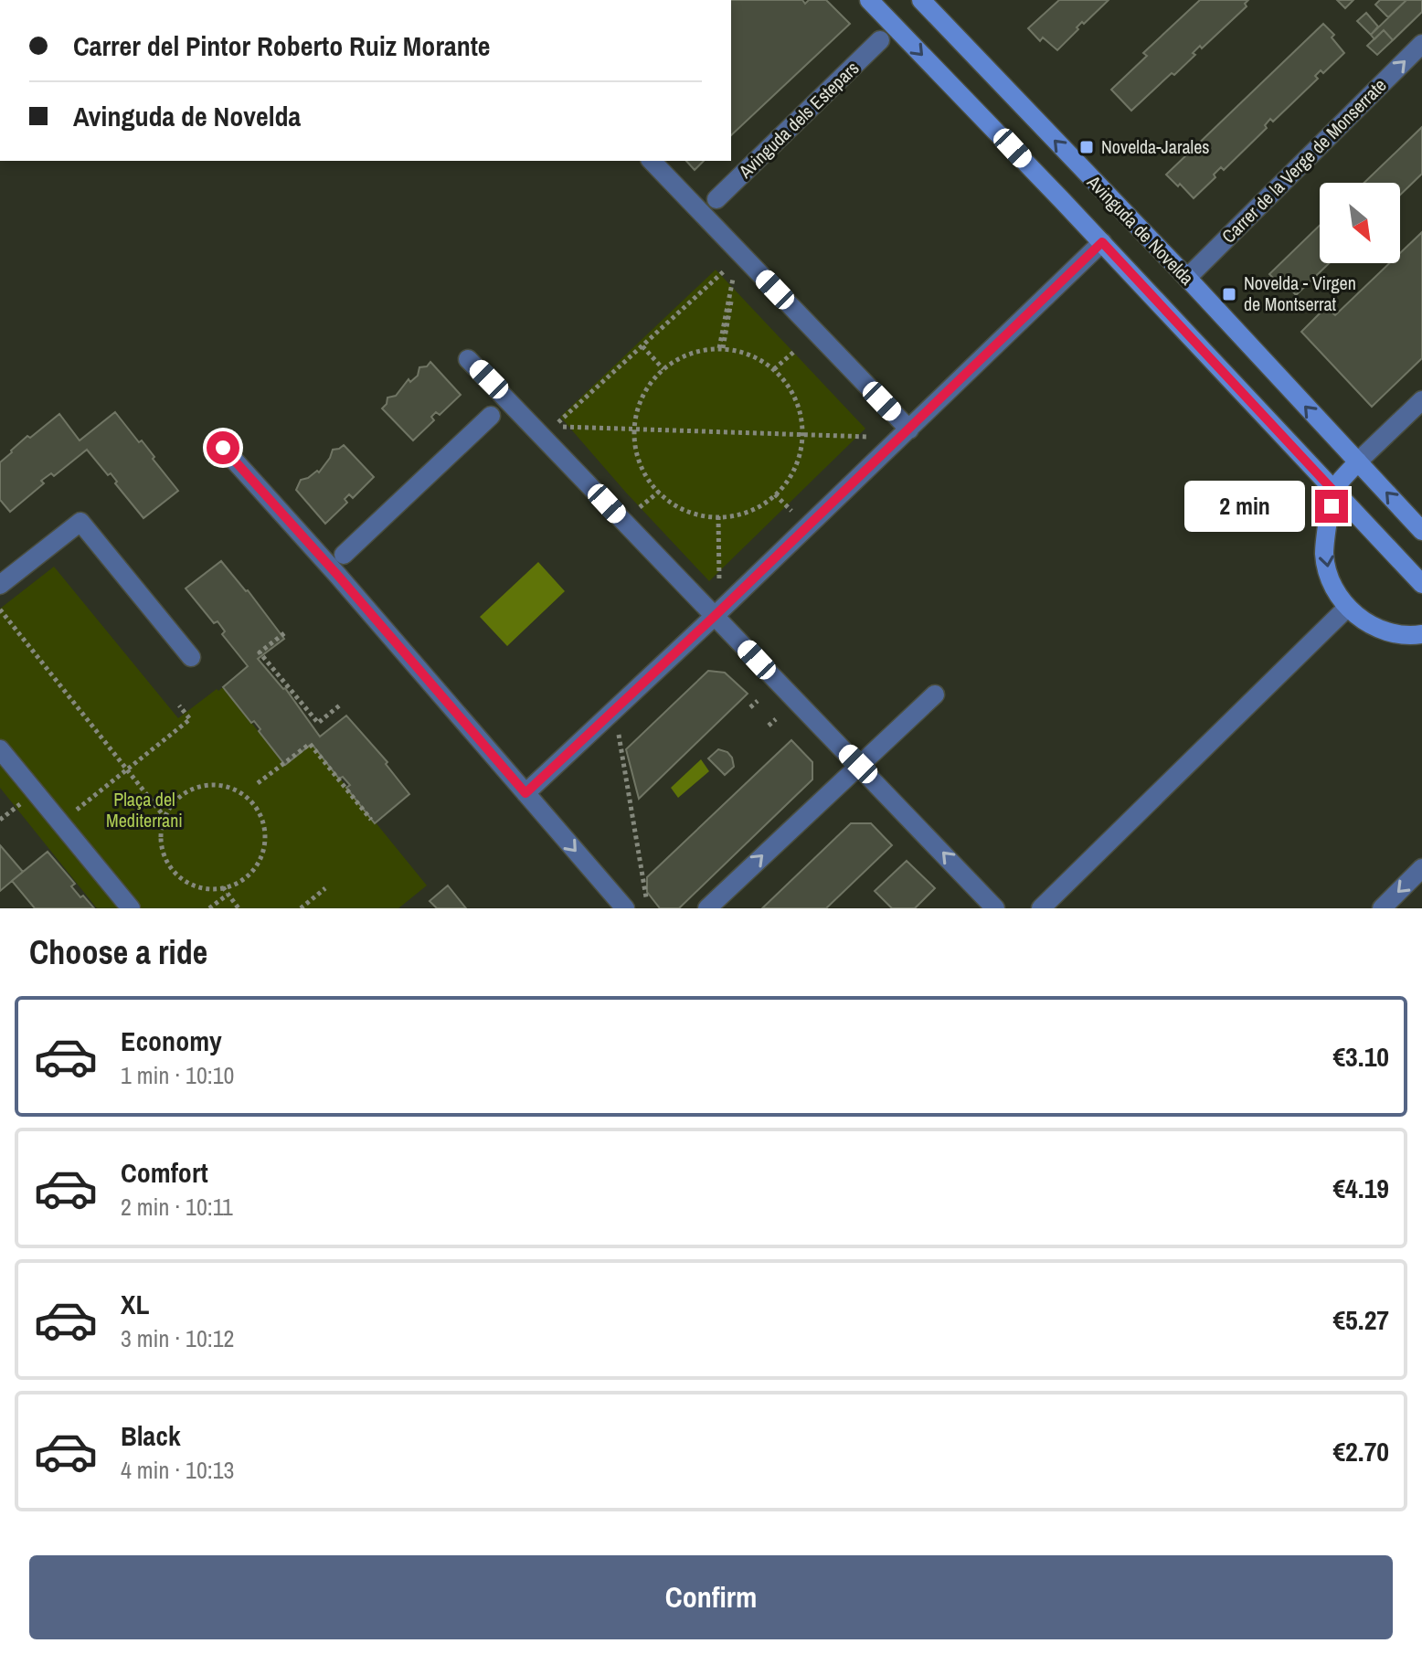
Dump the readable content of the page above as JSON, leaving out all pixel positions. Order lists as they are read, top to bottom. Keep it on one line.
{"streets":{"main road":["Avinguda de Novelda"],"street":["Avinguda dels Estepars","Carrer de la Verge de Monserrate"]},"crossings":[["Carrer de la Verge de Monserrate","Avinguda de Novelda"]],"one_way":["Carrer de la Verge de Monserrate"],"parks":["Plaça del Mediterrani"],"places":{"transit":["Novelda-Jarales","Novelda - Virgen de Montserrat"]},"north":"bottom right","page":{"banner":["Carrer del Pintor Roberto Ruiz Morante","Avinguda de Novelda"],"bubble":"2 min","heading":"Choose a ride","list":[{"name":"Economy","note":"1 min · 10:10","value":"€3.10"},{"name":"Comfort","note":"2 min · 10:11","value":"€4.19"},{"name":"XL","note":"3 min · 10:12","value":"€5.27"},{"name":"Black","note":"4 min · 10:13","value":"€2.70"}],"buttons":"Confirm"}}
